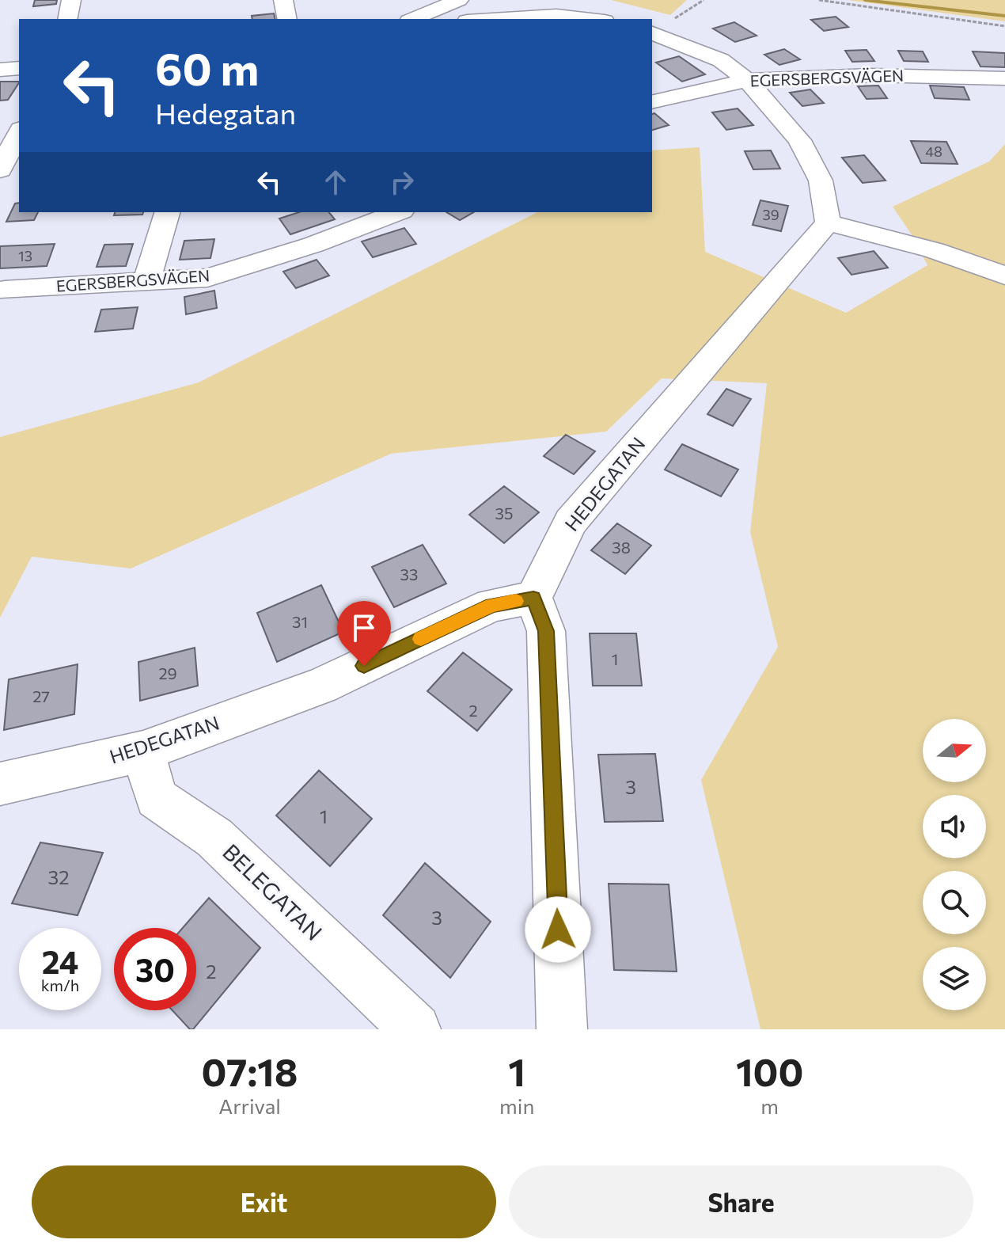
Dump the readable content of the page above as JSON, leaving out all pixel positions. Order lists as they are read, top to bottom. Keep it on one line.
{"streets":{"street":["EGERSBERGSVÄGEN","HEDEGATAN","BELEGATAN"]},"crossings":[["HEDEGATAN","BELEGATAN"]],"house_numbers":["48","39","13","35","38","33","31","1","29","27","2","3","1","32","3","2"],"north":"right","page":{"turn":["60 m","Hedegatan"],"speed":"24 km/h","limit":"30","eta":["07:18","Arrival","1","min","100","m"],"buttons":["Exit","Share"]}}
